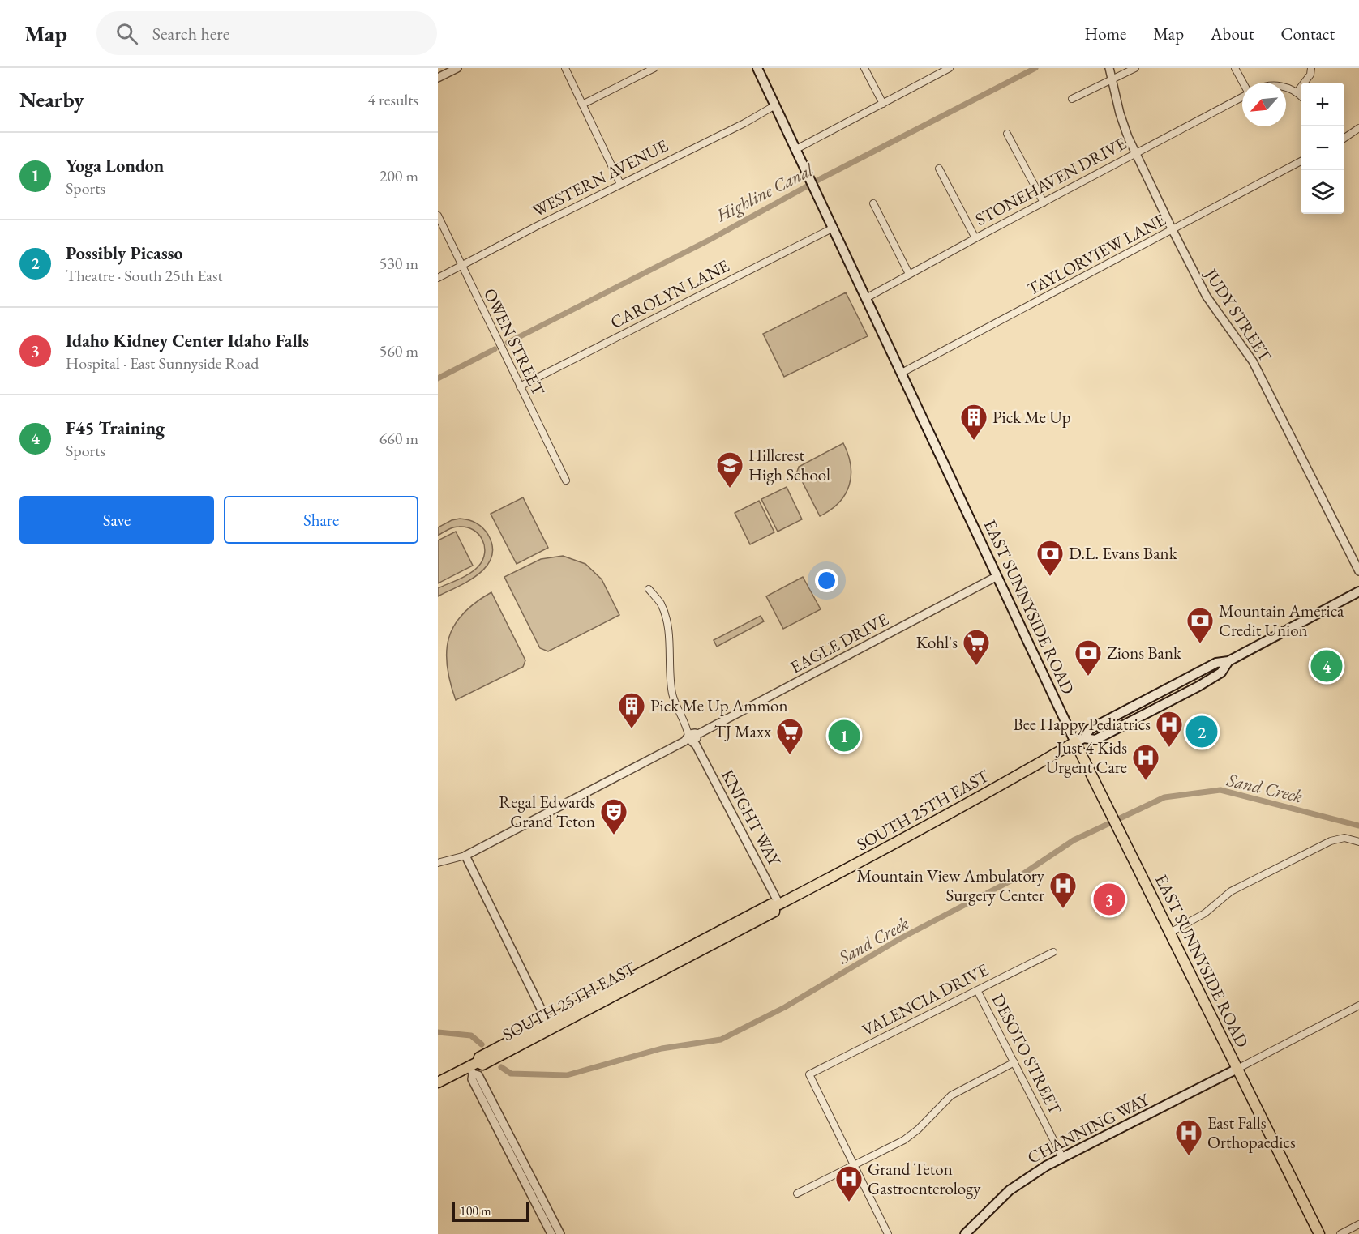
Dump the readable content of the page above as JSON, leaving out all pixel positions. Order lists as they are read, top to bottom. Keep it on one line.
{"streets":{"main road":["EAST SUNNYSIDE ROAD","SOUTH 25TH EAST","CHANNING WAY"],"street":["WESTERN AVENUE","STONEHAVEN DRIVE","TAYLORVIEW LANE","CAROLYN LANE","JUDY STREET","OWEN STREET","EAGLE DRIVE","KNIGHT WAY","VALENCIA DRIVE","DESOTO STREET"]},"crossings":[["WESTERN AVENUE","OWEN STREET"],["WESTERN AVENUE","EAST SUNNYSIDE ROAD"],["STONEHAVEN DRIVE","JUDY STREET"],["STONEHAVEN DRIVE","EAST SUNNYSIDE ROAD"],["TAYLORVIEW LANE","JUDY STREET"],["TAYLORVIEW LANE","EAST SUNNYSIDE ROAD"],["CAROLYN LANE","OWEN STREET"],["CAROLYN LANE","EAST SUNNYSIDE ROAD"],["EAST SUNNYSIDE ROAD","EAGLE DRIVE"],["EAST SUNNYSIDE ROAD","SOUTH 25TH EAST"],["EAST SUNNYSIDE ROAD","CHANNING WAY"],["EAGLE DRIVE","KNIGHT WAY"],["SOUTH 25TH EAST","KNIGHT WAY"],["VALENCIA DRIVE","DESOTO STREET"],["DESOTO STREET","CHANNING WAY"]],"water":["Highline Canal","Sand Creek"],"places":{"building":["Pick Me Up","Pick Me Up Ammon"],"school or university":["Hillcrest High School"],"bank":["D.L. Evans Bank","Mountain America Credit Union","Zions Bank"],"supermarket":["Kohl's","TJ Maxx"],"hospital":["Bee Happy Pediatrics","Just 4 Kids Urgent Care","Mountain View Ambulatory Surgery Center","East Falls Orthopaedics","Grand Teton Gastroenterology"],"theatre":["Regal Edwards Grand Teton"]},"scale_bar":"100 m","north":"bottom left","page":{"header":"Map","search":"Search here","nav":["Home","Map","About","Contact"],"heading":["Nearby","4 results"],"map_buttons":["+","−"],"list":[{"mark":"1","name":"Yoga London","note":"Sports","value":"200 m"},{"mark":"2","name":"Possibly Picasso","note":"Theatre · South 25th East","value":"530 m"},{"mark":"3","name":"Idaho Kidney Center Idaho Falls","note":"Hospital · East Sunnyside Road","value":"560 m"},{"mark":"4","name":"F45 Training","note":"Sports","value":"660 m"}],"buttons":["Save","Share"],"pins":["4","2","1","3"],"scale":"100 m"}}
